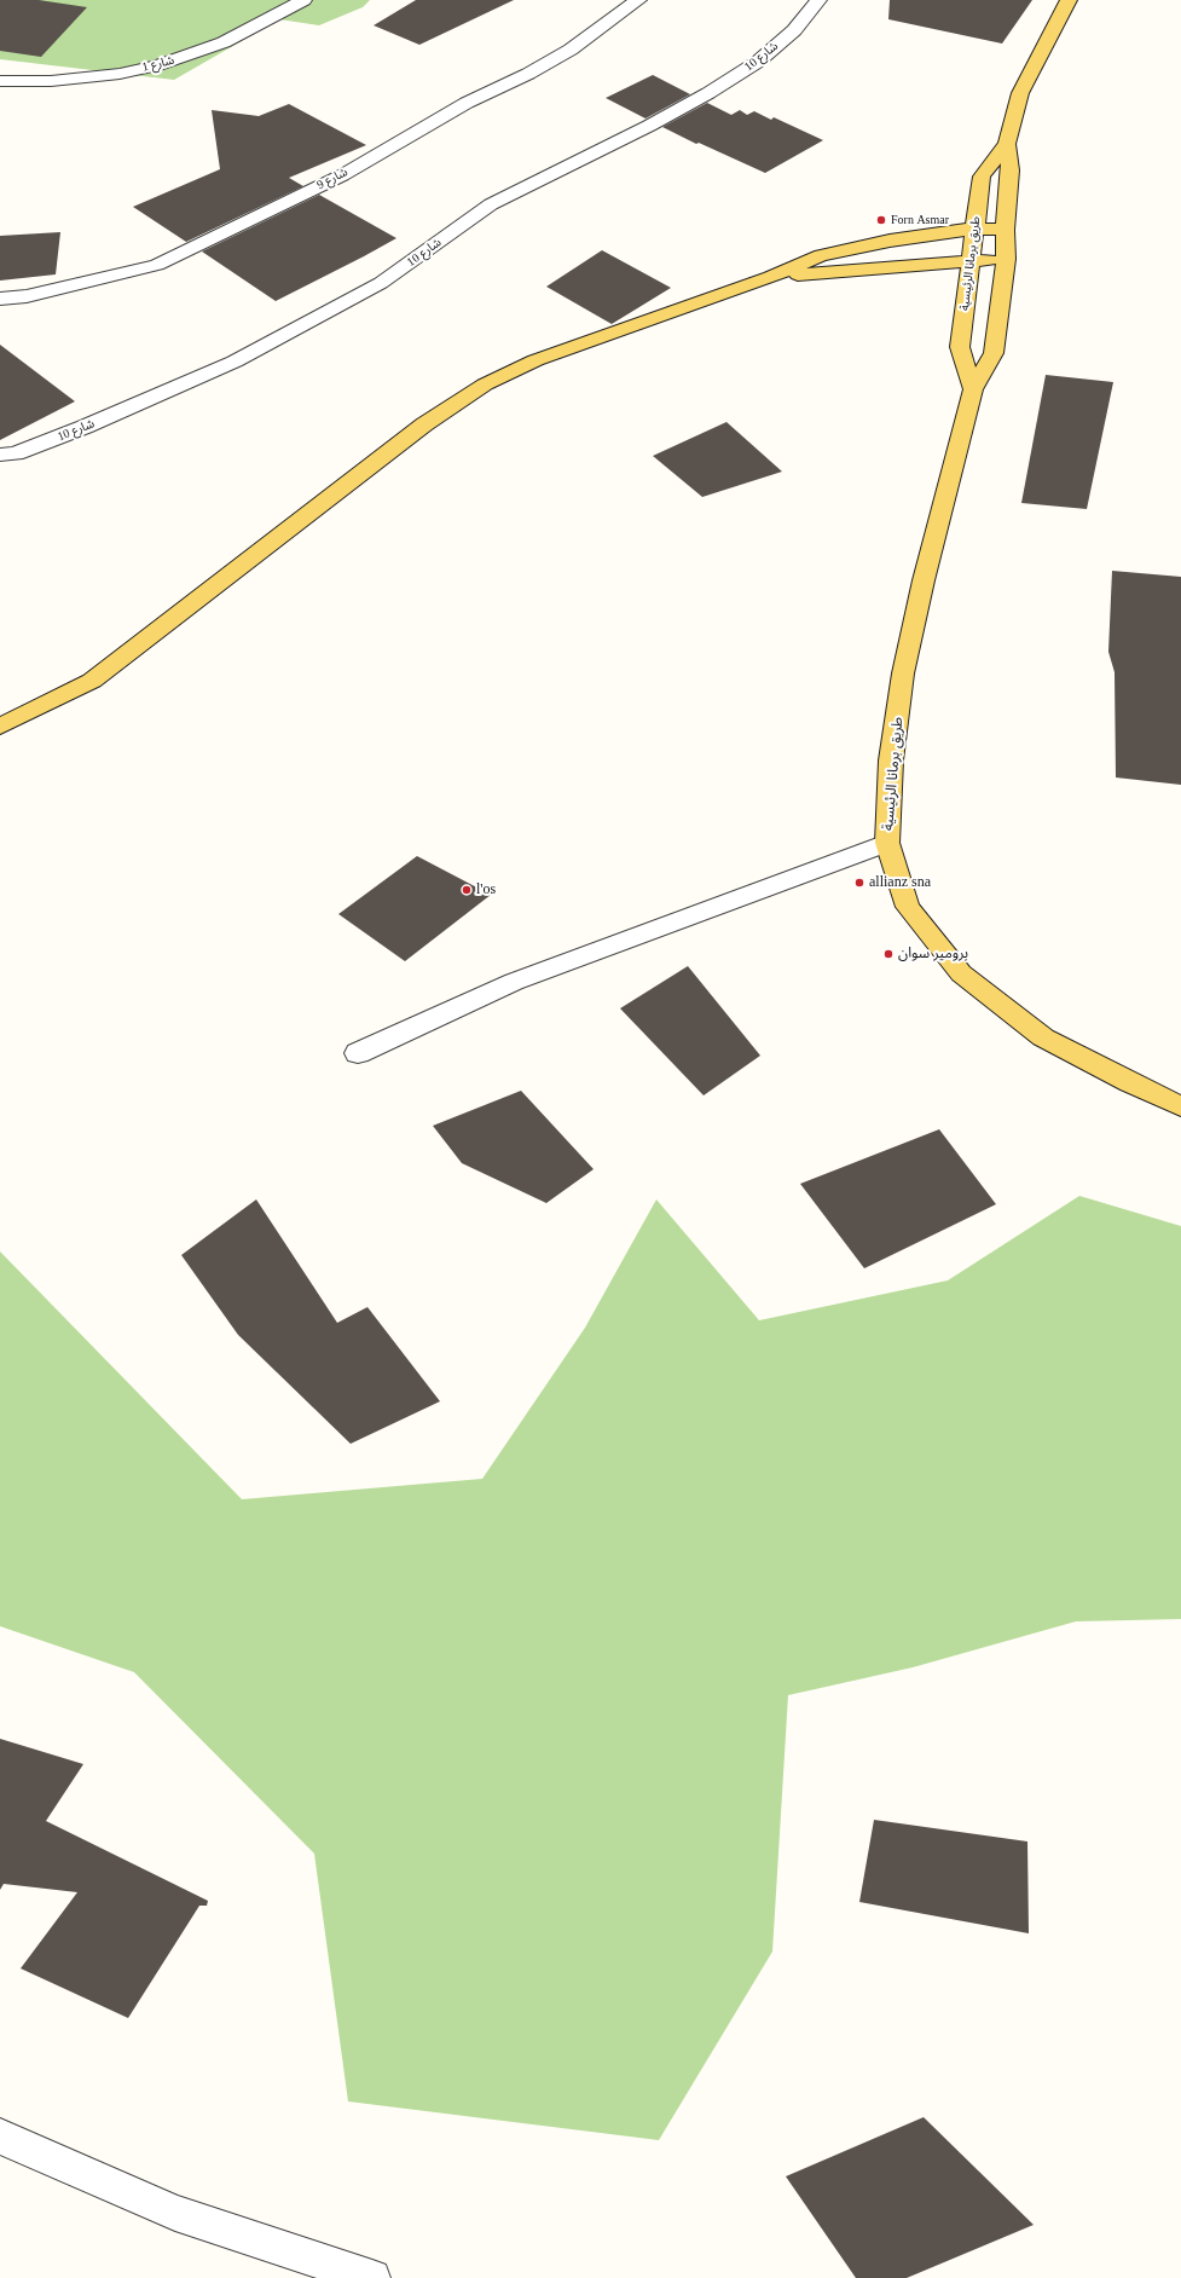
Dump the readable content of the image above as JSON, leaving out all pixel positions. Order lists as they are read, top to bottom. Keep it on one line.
{"streets":{"main road":["طريق برمانا الرئيسية"],"street":["شارع 10","شارع 1","شارع 9"]},"places":["Forn Asmar","allianz sna","l'os","برومير سوان"]}
